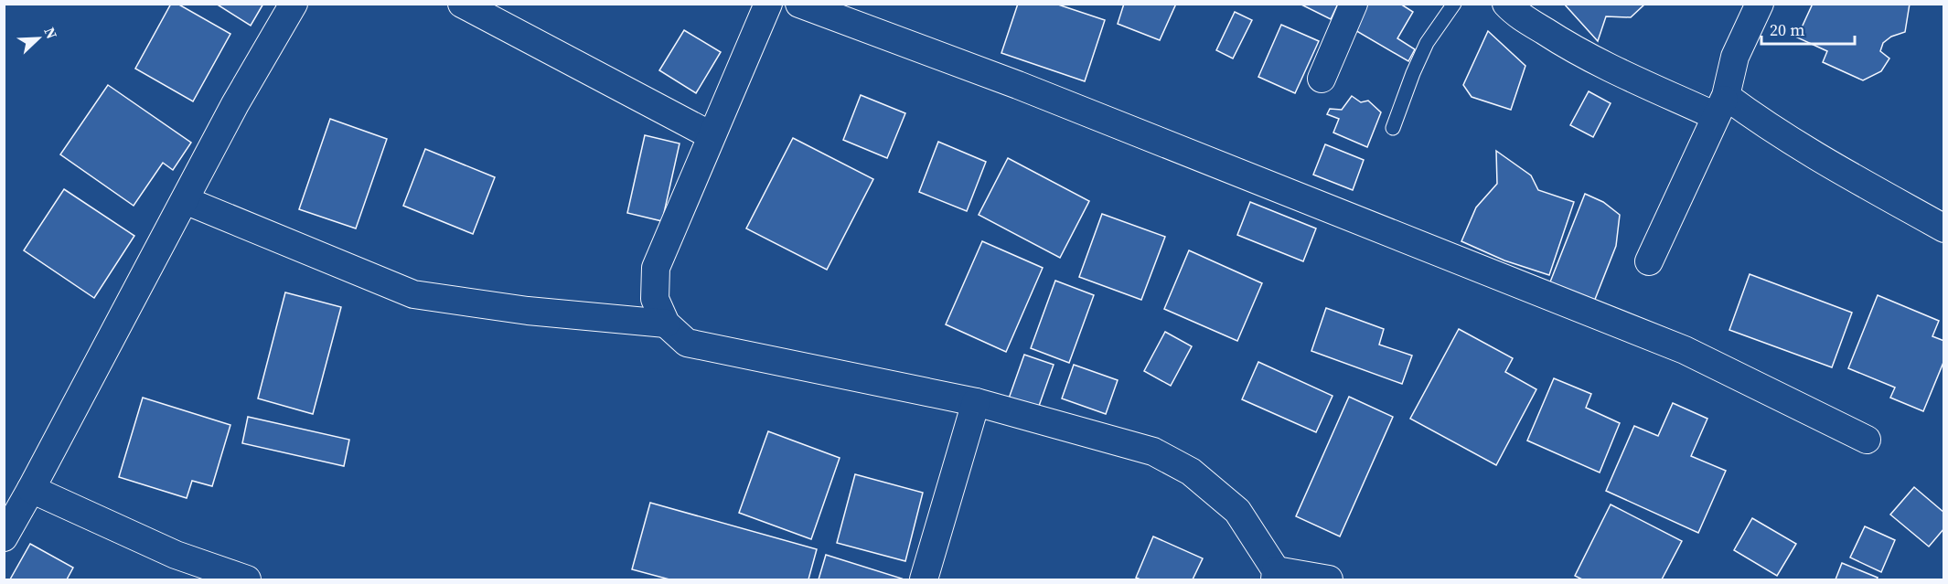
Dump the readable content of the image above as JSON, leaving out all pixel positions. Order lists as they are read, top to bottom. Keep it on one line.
{"scale_bar":"20 m","north":"top right"}
